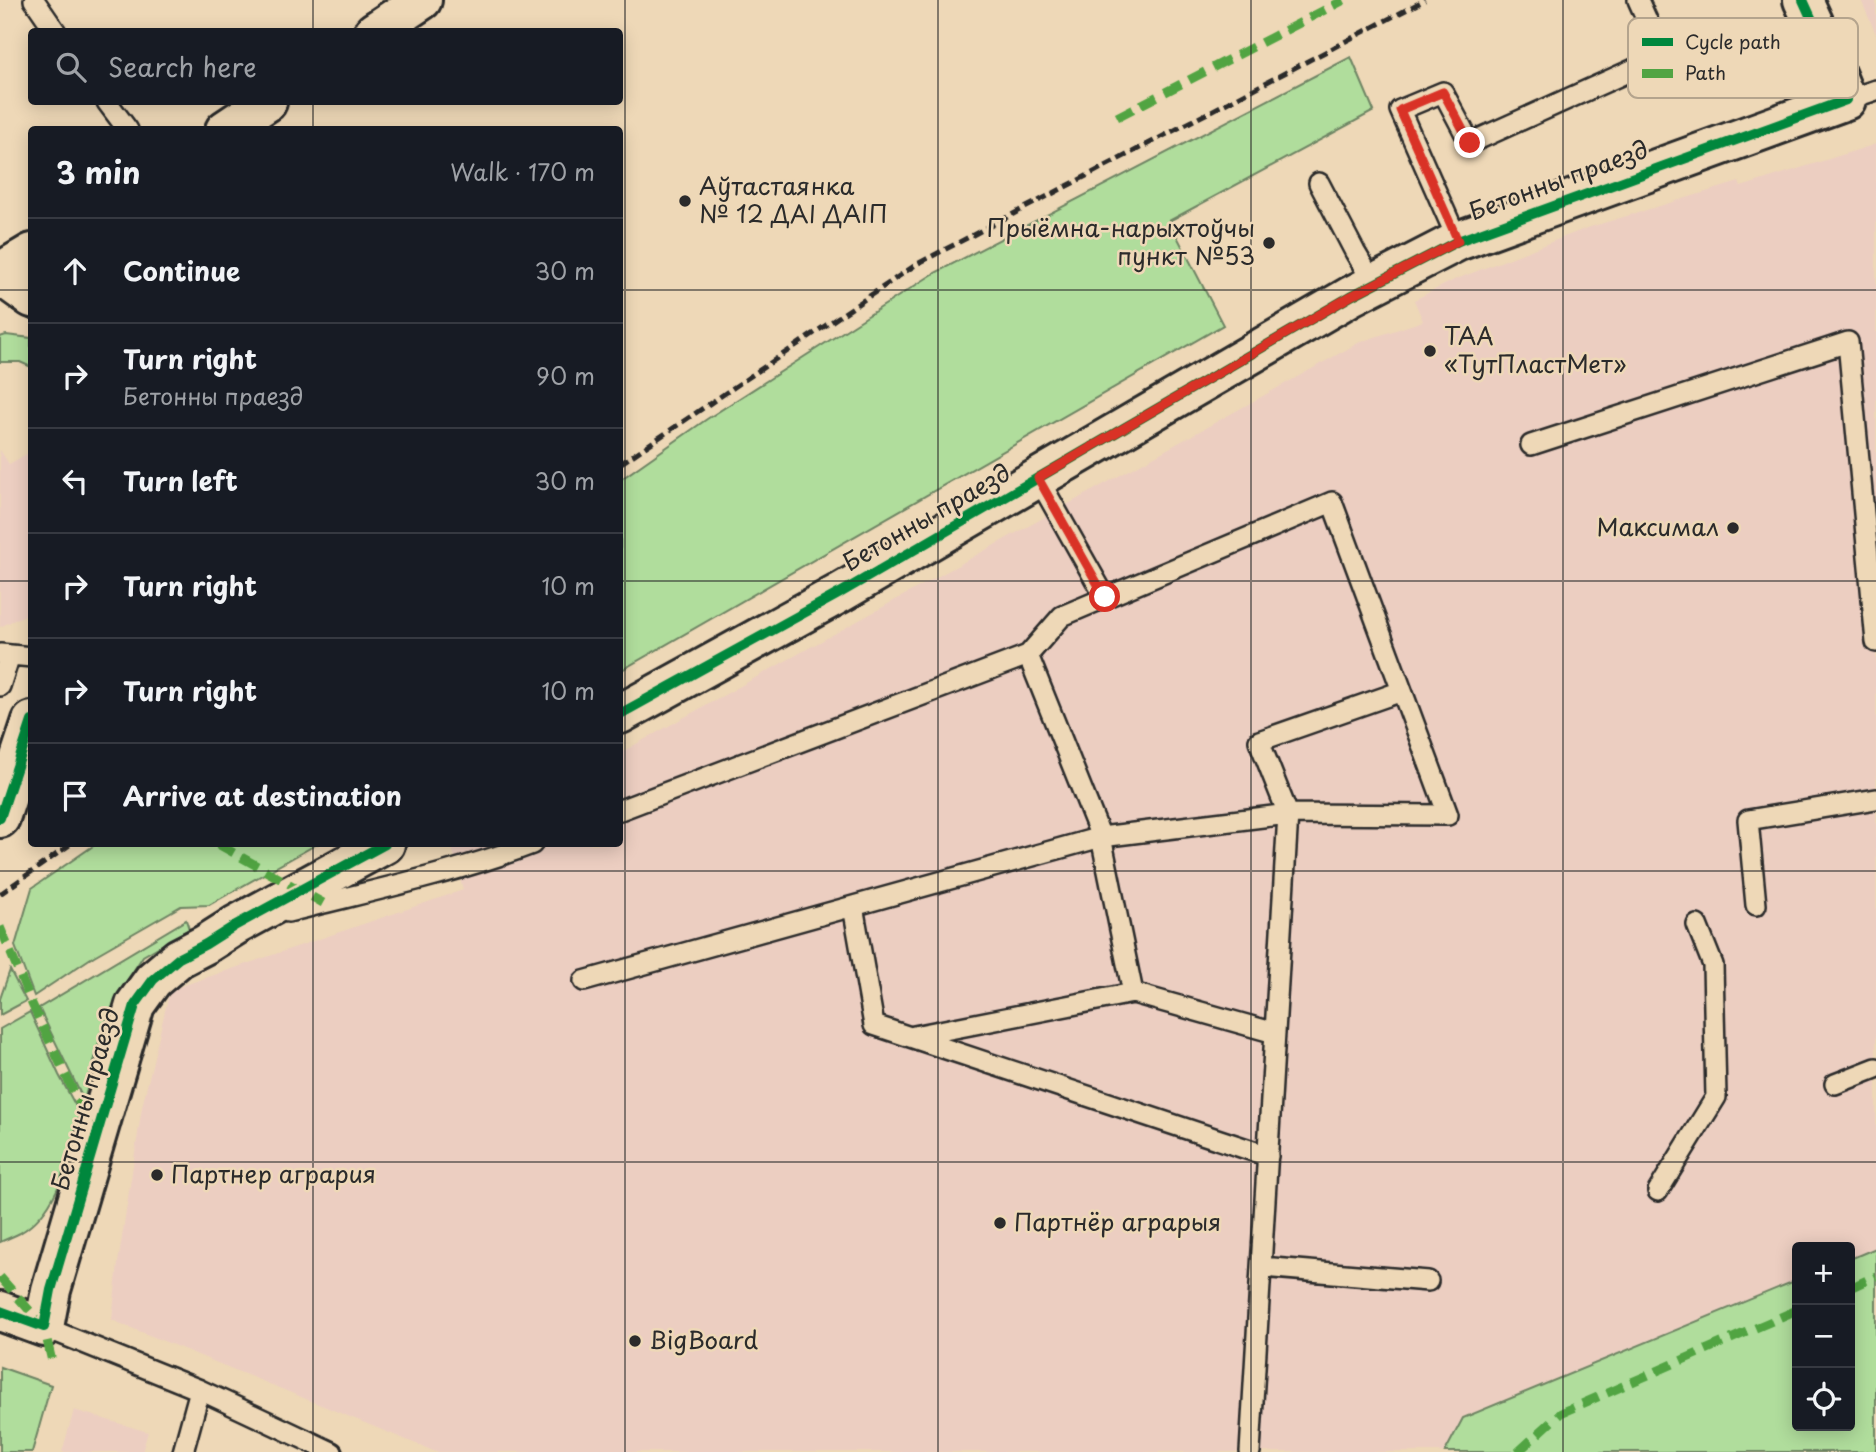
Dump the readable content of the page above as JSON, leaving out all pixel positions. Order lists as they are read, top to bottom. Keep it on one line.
{"streets":{"street":["Бетонны праезд"]},"places":["Аўтастаянка № 12 ДАІ ДАІП","Прыёмна-нарыхтоўчы пункт №53","ТАА «ТутПластМет»","Максимал","Партнер агрария","Партнёр аграрыя","BigBoard"],"legend":["Cycle path","Path"],"page":{"search":"Search here","heading":["3 min","Walk · 170 m"],"list":[["Continue","30 m"],["Turn right","Бетонны праезд","90 m"],["Turn left","30 m"],["Turn right","10 m"],["Turn right","10 m"],"Arrive at destination"],"map_buttons":["+","−"]}}
